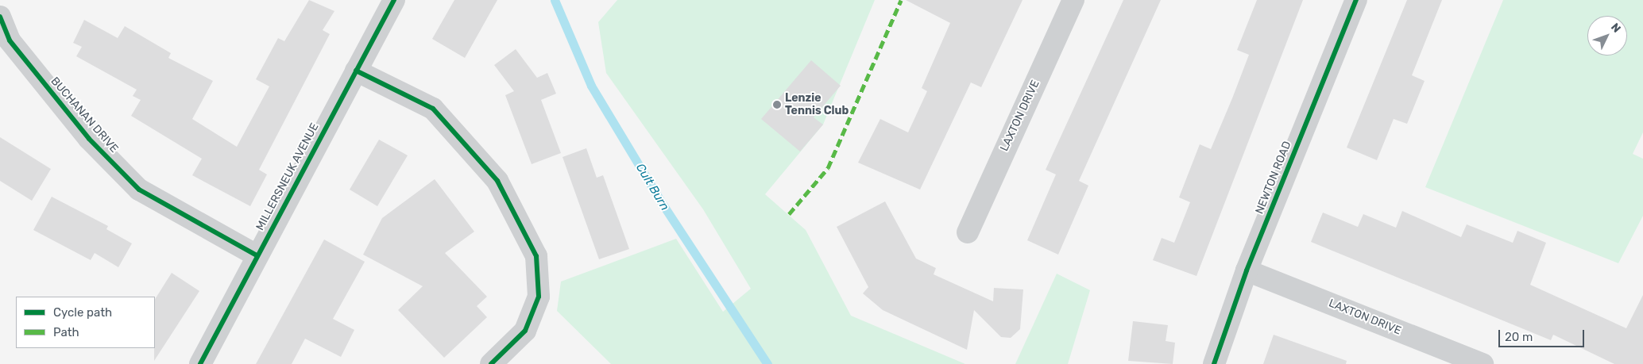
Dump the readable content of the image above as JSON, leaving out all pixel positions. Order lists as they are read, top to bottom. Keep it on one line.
{"streets":{"street":["BUCHANAN DRIVE","LAXTON DRIVE","MILLERSNEUK AVENUE","NEWTON ROAD"]},"crossings":[["BUCHANAN DRIVE","MILLERSNEUK AVENUE"],["LAXTON DRIVE","NEWTON ROAD"]],"water":["Cult Burn"],"places":["Lenzie Tennis Club"],"legend":["Cycle path","Path"],"scale_bar":"20 m","north":"top right"}
